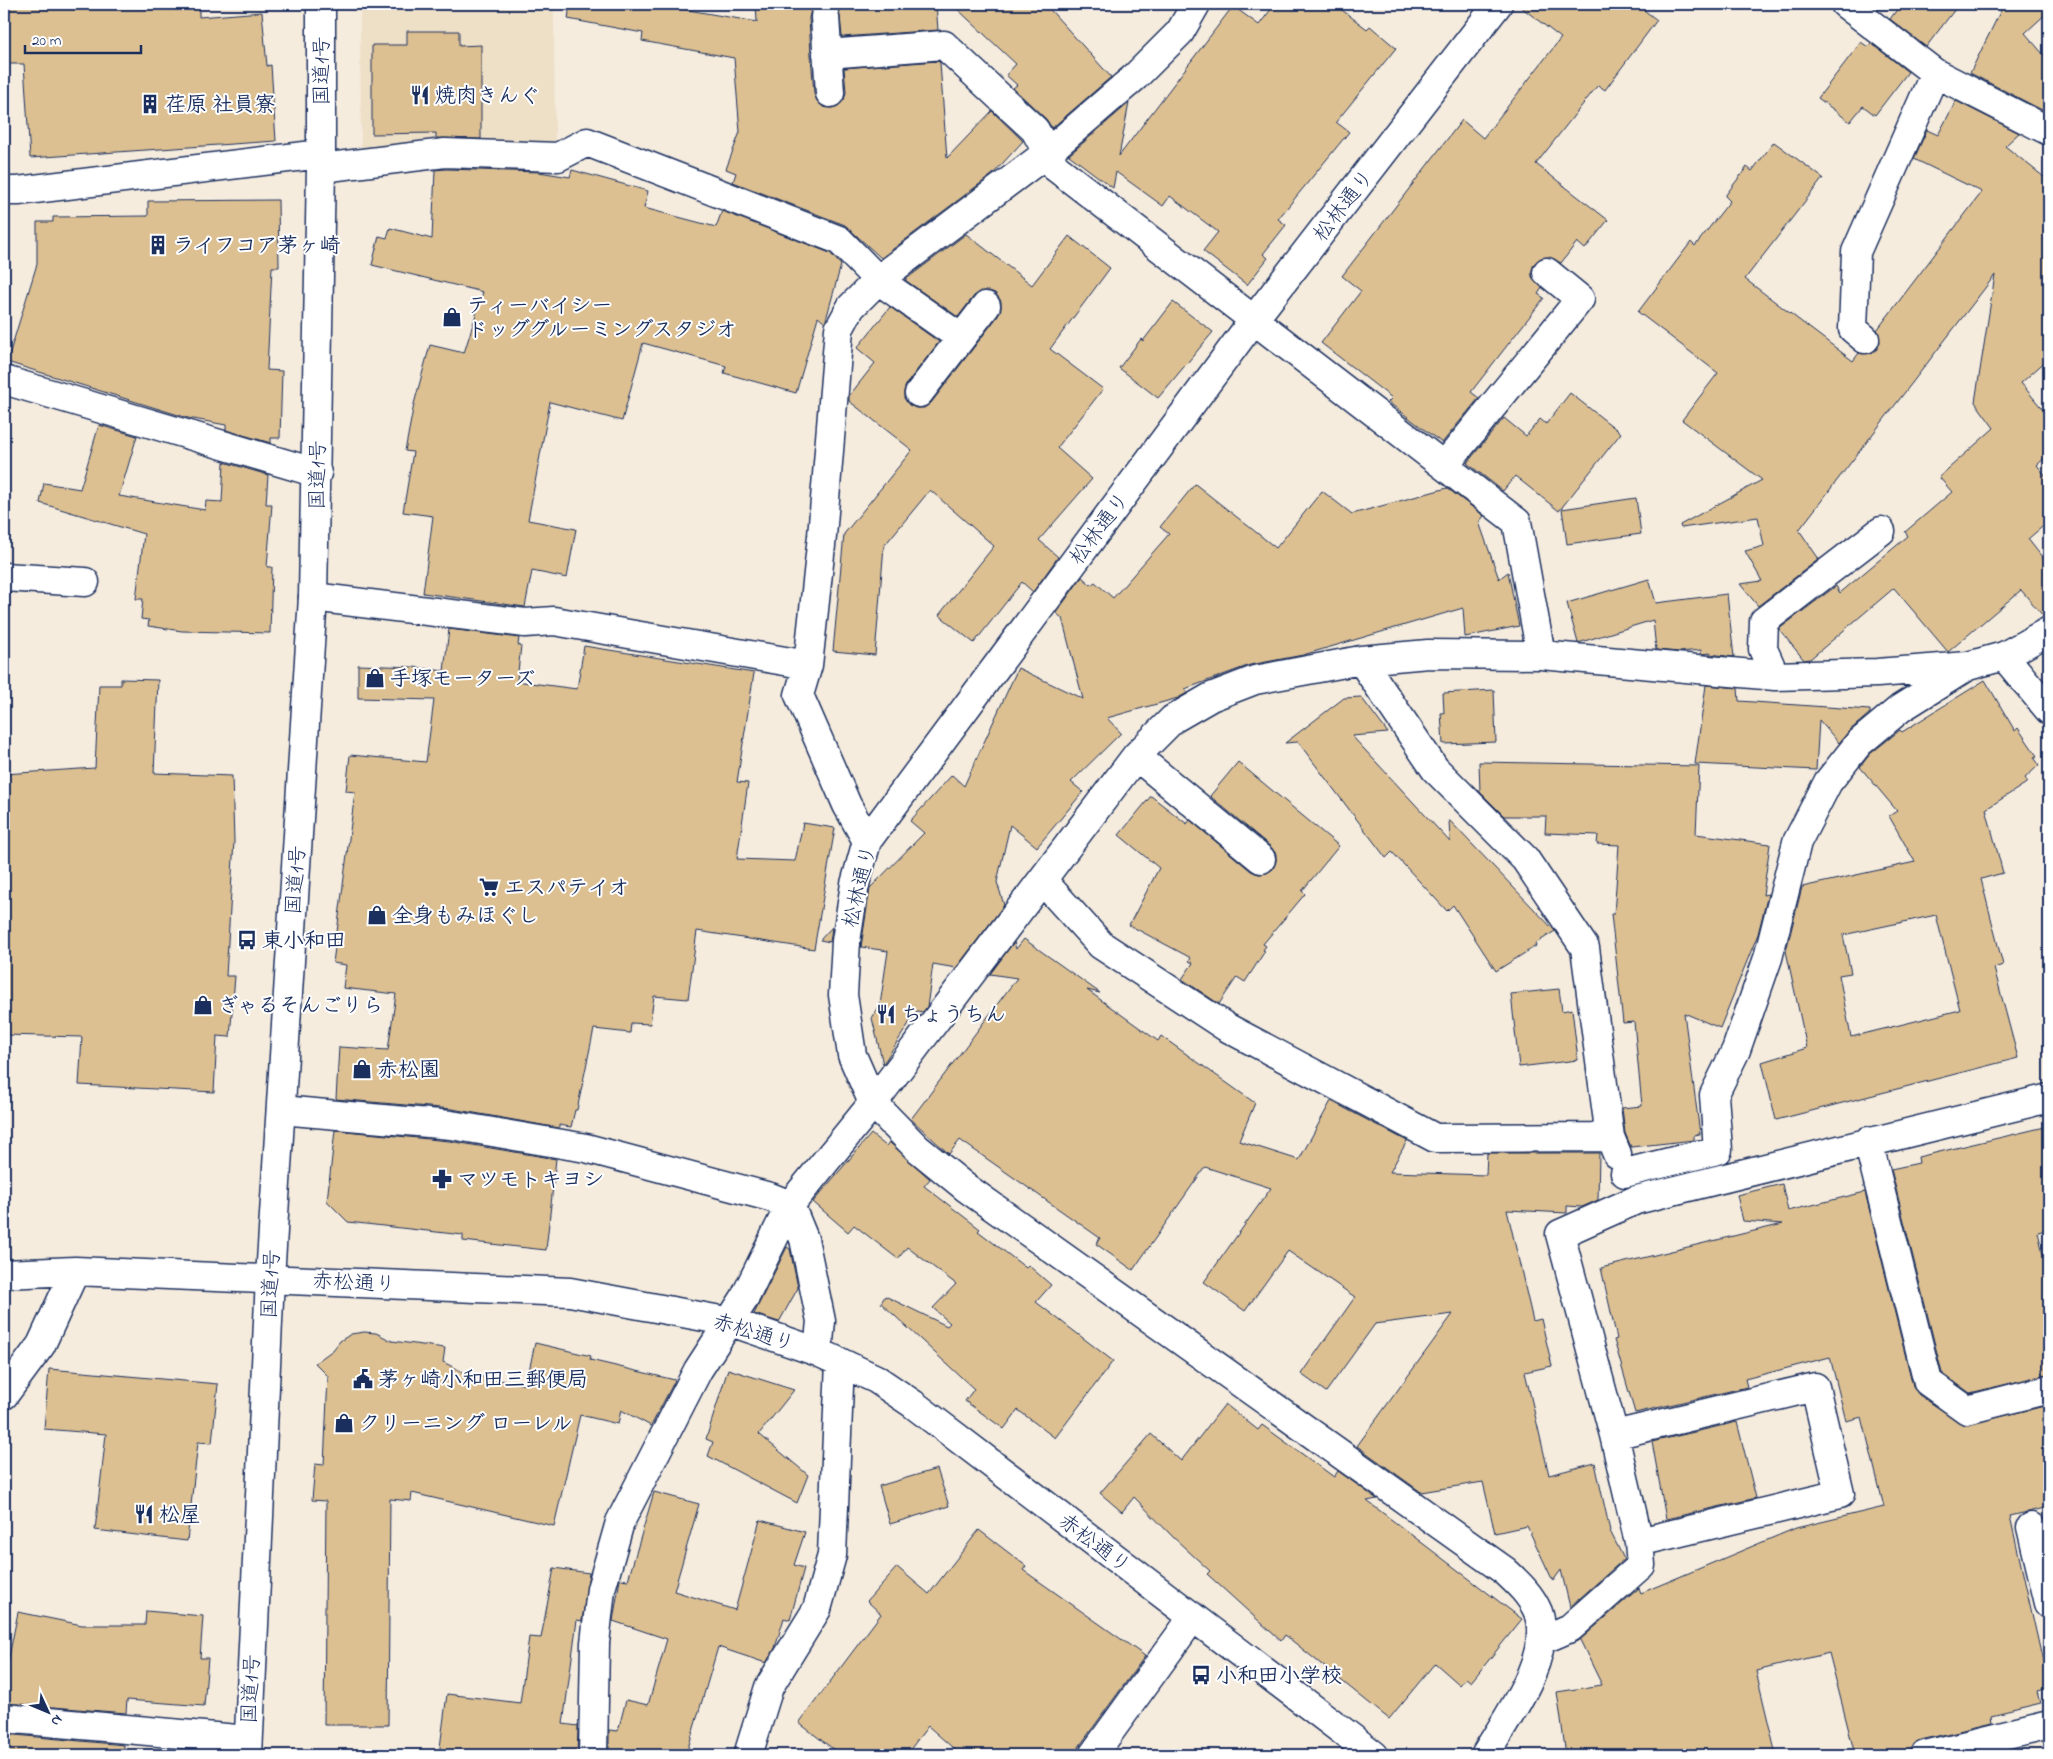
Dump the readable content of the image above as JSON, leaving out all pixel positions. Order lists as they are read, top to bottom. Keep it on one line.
{"streets":{"main road":["国道1号","松林通り","赤松通り"]},"crossings":[["国道1号","赤松通り"]],"places":{"restaurant":["焼肉きんぐ","ちょうちん","松屋"],"building":["荏原 社員寮","ライフコア茅ヶ崎"],"shop":["ティーバイシー ドッググルーミングスタジオ","手塚モーターズ","全身もみほぐし","ぎゃるそんごりら","赤松園","クリーニング ローレル"],"supermarket":["エスパテイオ"],"bus stop":["東小和田","小和田小学校"],"pharmacy":["マツモトキヨシ"],"public building":["茅ヶ崎小和田三郵便局"]},"scale_bar":"20 m","north":"bottom right"}
